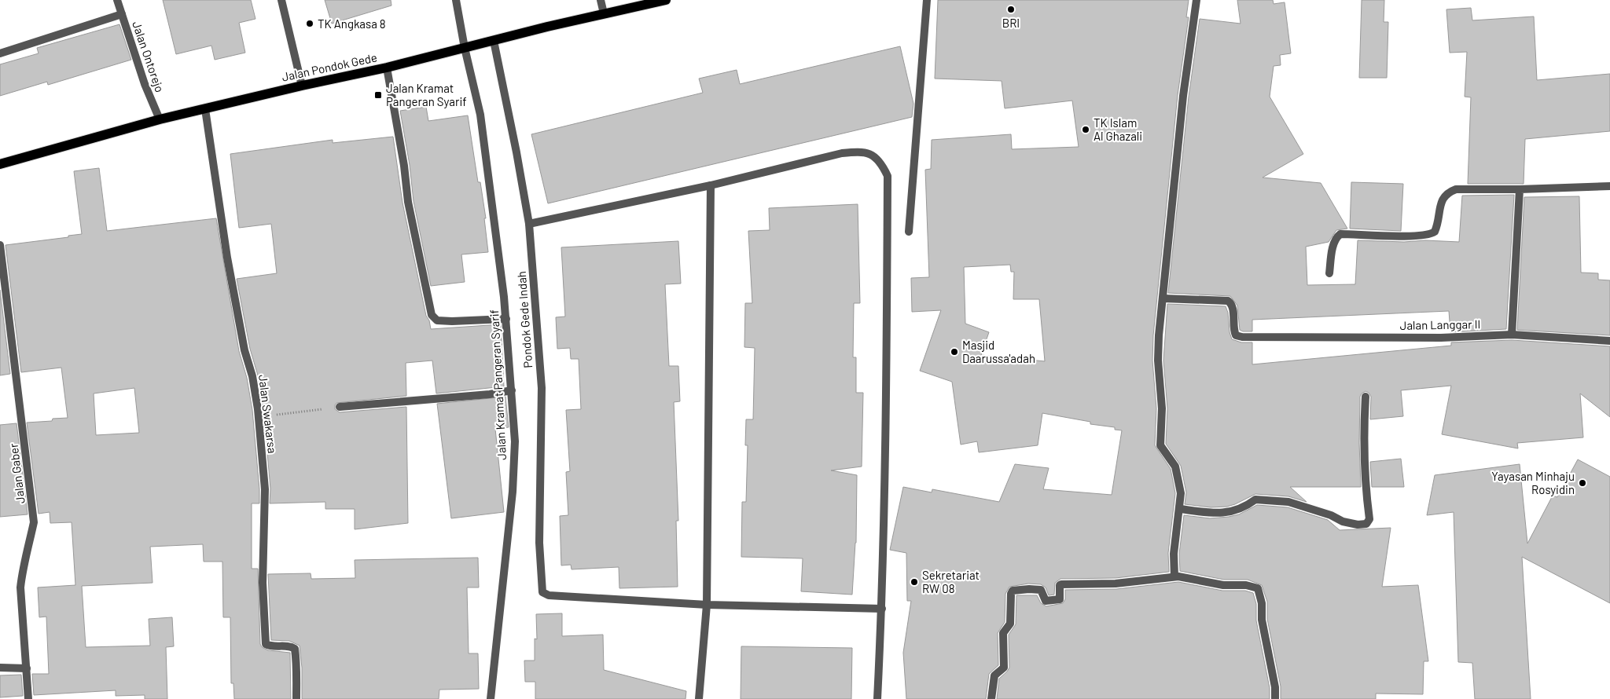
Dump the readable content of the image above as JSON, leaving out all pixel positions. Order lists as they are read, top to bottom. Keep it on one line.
{"streets":{"main road":["Jalan Pondok Gede"],"street":["Jalan Ontorejo","Pondok Gede Indah","Jalan Langgar II","Jalan Kramat Pangeran Syarif","Jalan Swakarsa","Jalan Gaber"]},"crossings":[["Jalan Ontorejo","Jalan Pondok Gede"],["Jalan Pondok Gede","Pondok Gede Indah"],["Jalan Pondok Gede","Jalan Kramat Pangeran Syarif"],["Jalan Pondok Gede","Jalan Swakarsa"]],"places":{"other":["BRI","TK Angkasa 8","TK Islam Al Ghazali","Masjid Daarussa'adah","Yayasan Minhaju Rosyidin","Sekretariat RW 08"],"transit":["Jalan Kramat Pangeran Syarif"]}}
